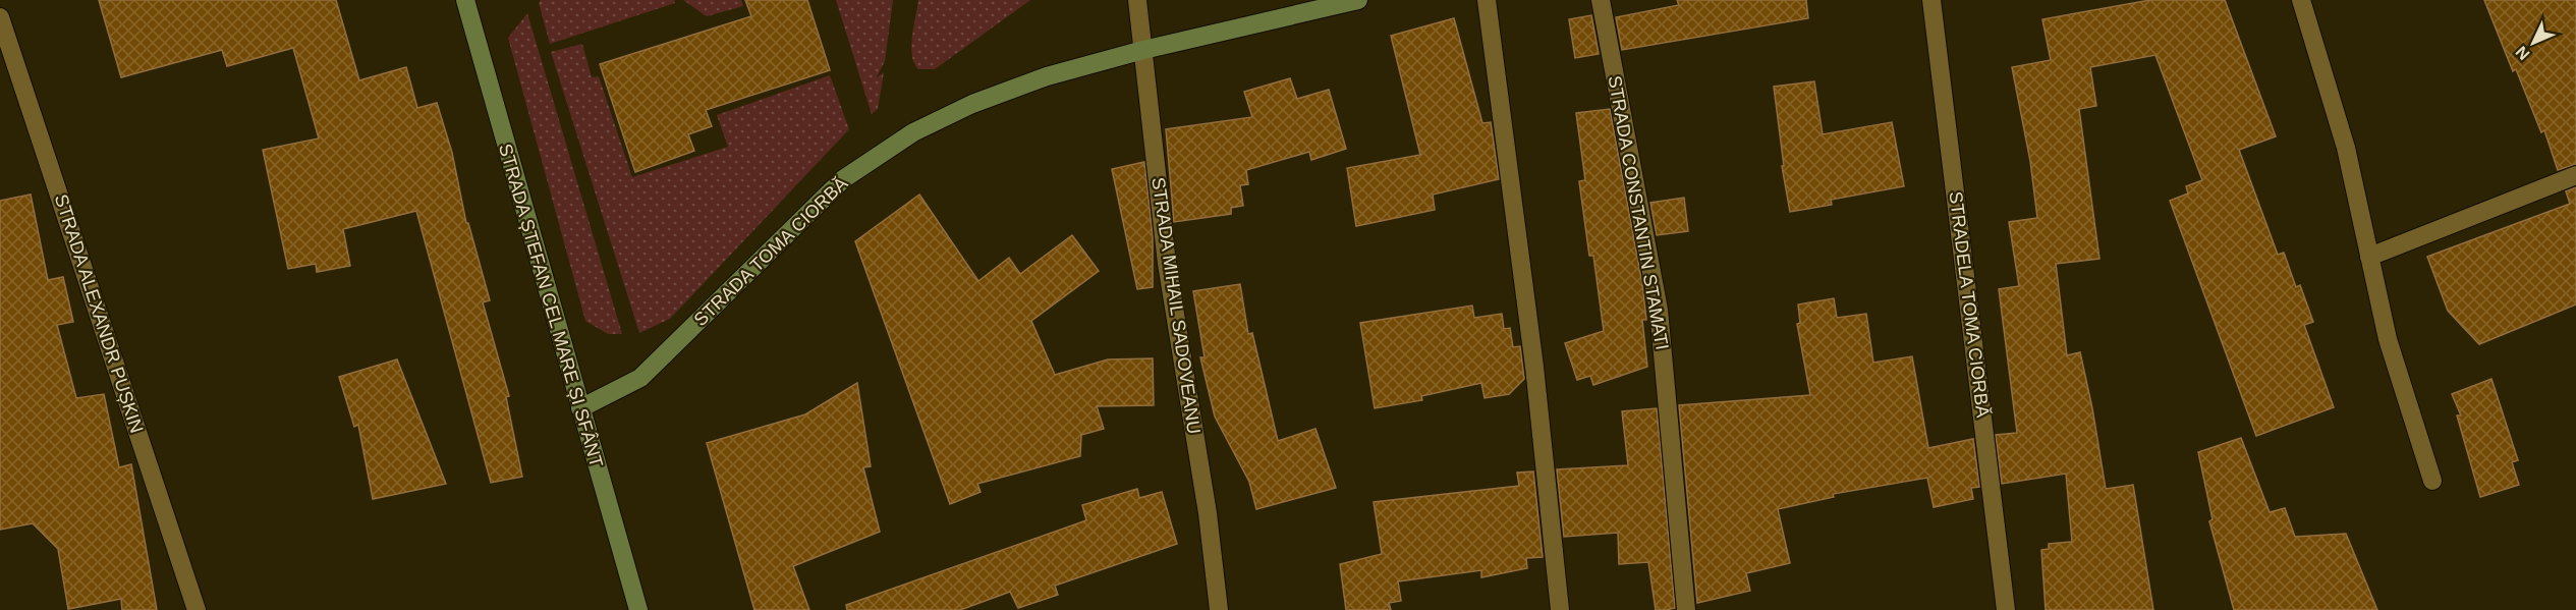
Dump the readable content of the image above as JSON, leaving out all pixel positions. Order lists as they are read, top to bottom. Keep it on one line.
{"streets":{"street":["STRADA CONSTANTIN STAMATI","STRADA TOMA CIORBĂ","STRADELA TOMA CIORBĂ","STRADA ȘTEFAN CEL MARE ȘI SFÂNT","STRADA MIHAIL SADOVEANU","STRADA ALEXANDR PUȘKIN"]},"crossings":[["STRADA TOMA CIORBĂ","STRADA ȘTEFAN CEL MARE ȘI SFÂNT"],["STRADA TOMA CIORBĂ","STRADA MIHAIL SADOVEANU"]],"north":"bottom left"}
